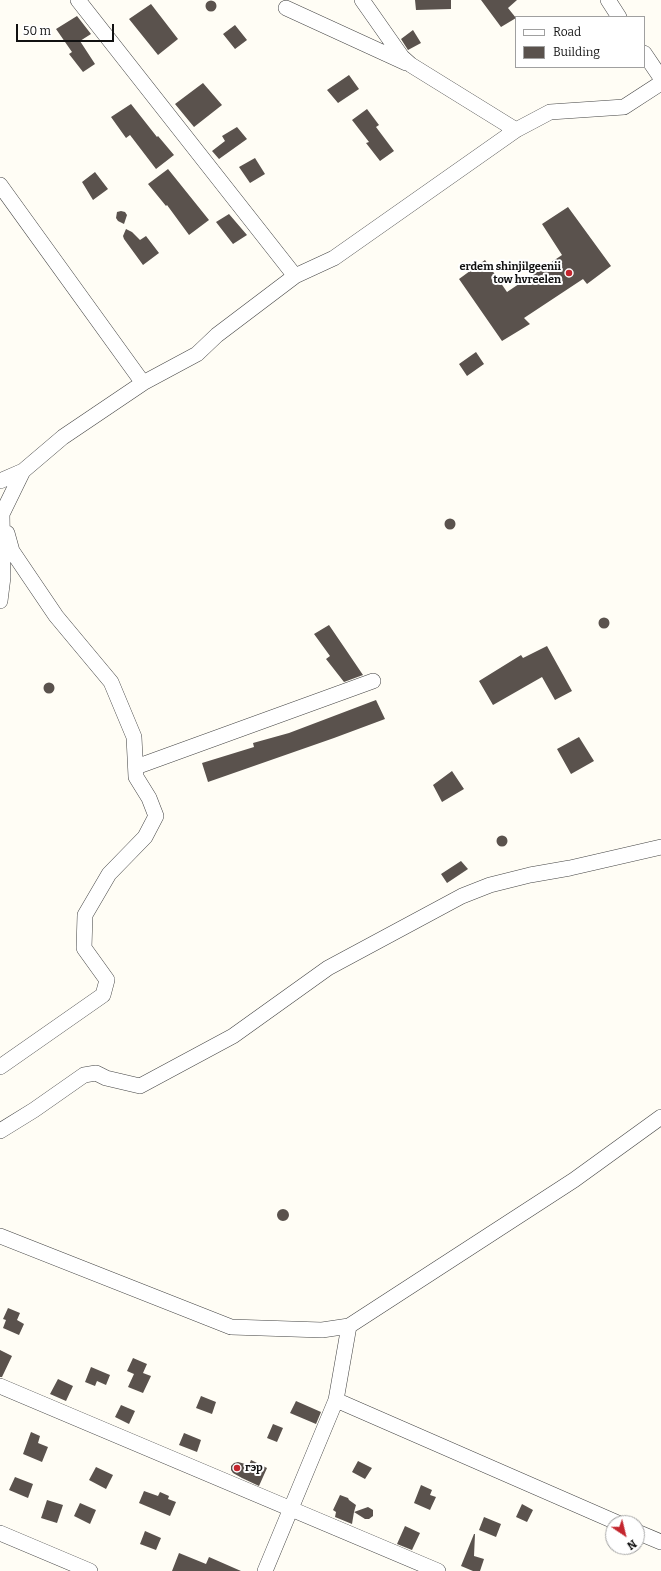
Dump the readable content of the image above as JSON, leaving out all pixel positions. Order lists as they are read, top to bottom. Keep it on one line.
{"places":["erdem shinjilgeenii tow hvreelen","гэр"],"legend":["Road","Building"],"scale_bar":"50 m","north":"bottom right"}
